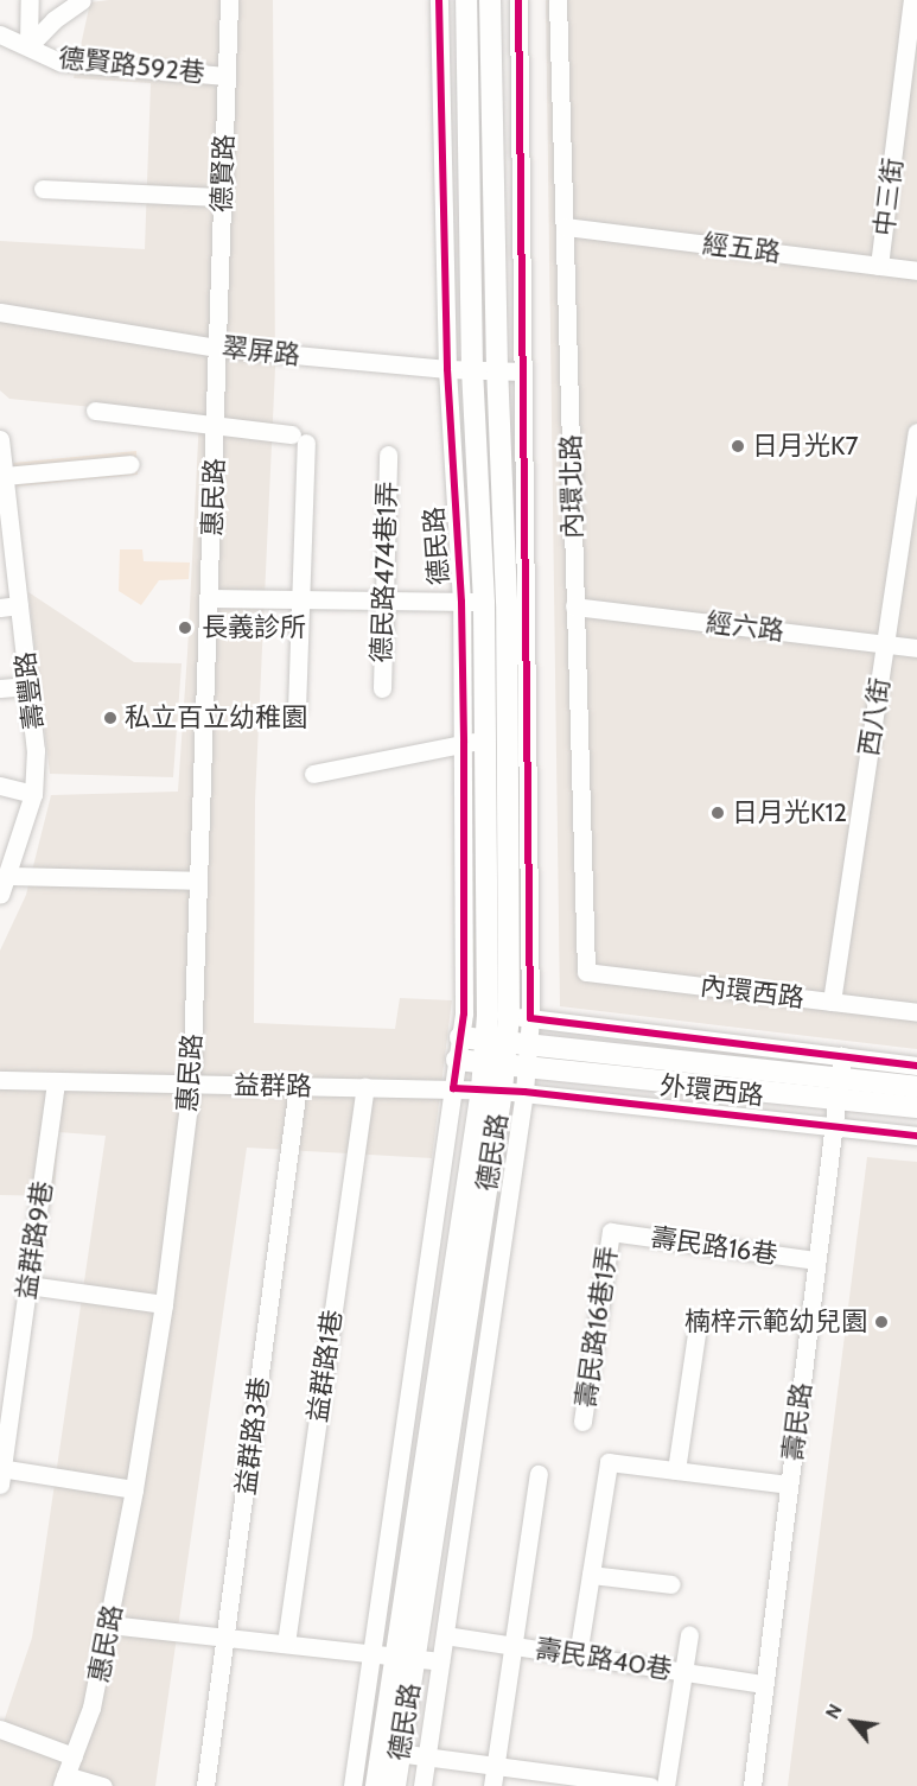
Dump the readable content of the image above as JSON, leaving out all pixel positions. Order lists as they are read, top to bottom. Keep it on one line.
{"streets":{"street":["德賢路592巷","德賢路","中三街","經五路","翠屏路","內環北路","惠民路","德民路","德民路474巷1弄","經六路","壽豐路","西八街","內環西路","益群路","外環西路","益群路9巷","壽民路16巷","壽民路16巷1弄","益群路1巷","壽民路","益群路3巷","壽民路40巷"]},"crossings":[["德賢路592巷","德賢路"],["德賢路","翠屏路"],["德賢路","惠民路"],["中三街","經五路"],["經五路","內環北路"],["翠屏路","惠民路"],["翠屏路","德民路"],["內環北路","經六路"],["內環北路","內環西路"],["惠民路","益群路"],["德民路","益群路"],["德民路","外環西路"],["德民路","壽民路40巷"],["經六路","西八街"],["西八街","內環西路"],["益群路","外環西路"],["益群路","益群路9巷"],["益群路","益群路1巷"],["益群路","益群路3巷"],["外環西路","壽民路"],["壽民路16巷","壽民路16巷1弄"],["壽民路16巷","壽民路"],["壽民路","壽民路40巷"]],"places":["日月光K7","長義診所","私立百立幼稚園","日月光K12","楠梓示範幼兒園"],"north":"top left"}
